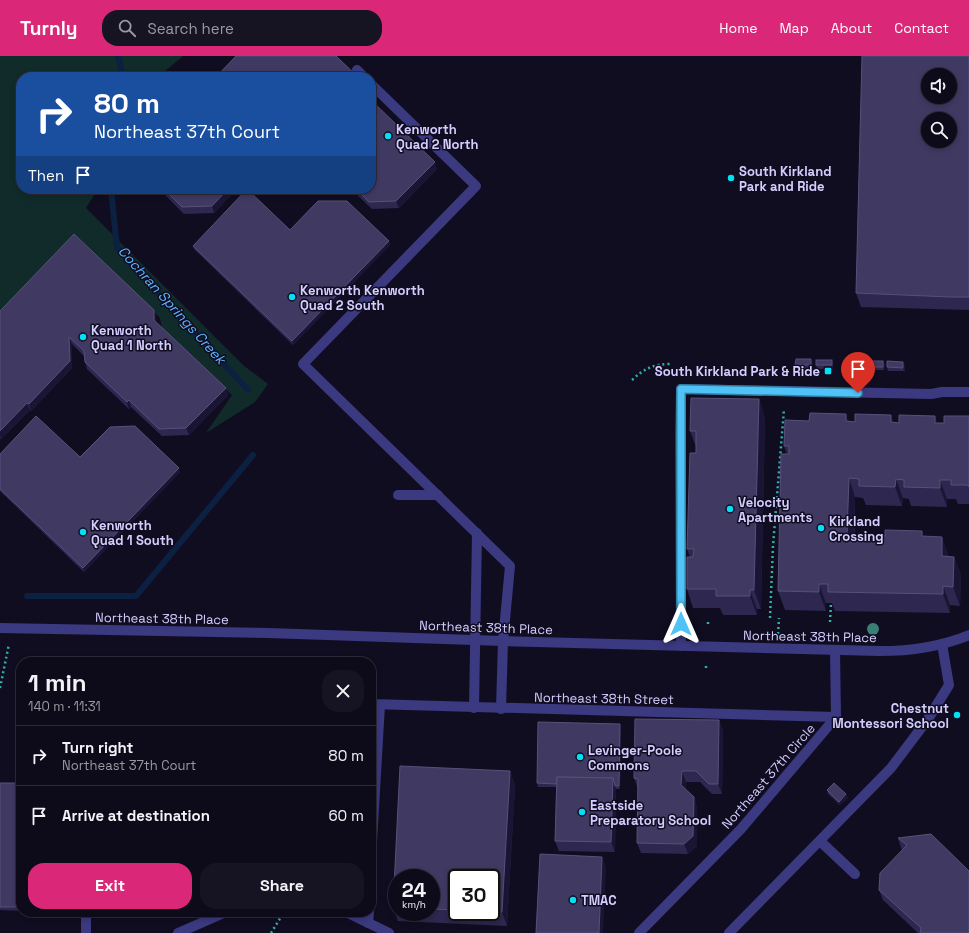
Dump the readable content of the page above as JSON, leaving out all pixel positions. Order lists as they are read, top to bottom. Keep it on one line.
{"streets":{"street":["Northeast 38th Place","Northeast 38th Street","Northeast 37th Circle"]},"crossings":[["Northeast 38th Street","Northeast 37th Circle"]],"water":["Cochran Springs Creek"],"places":{"other":["Kenworth Quad 2 North","South Kirkland Park and Ride","Kenworth Kenworth Quad 2 South","Kenworth Quad 1 North","Velocity Apartments","Kirkland Crossing","Kenworth Quad 1 South","Chestnut Montessori School","Levinger-Poole Commons","Eastside Preparatory School","TMAC"],"transit":["South Kirkland Park & Ride"]},"page":{"header":"Turnly","search":"Search here","nav":["Home","Map","About","Contact"],"turn":["80 m","Northeast 37th Court"],"then":"Then","heading":["1 min","140 m · 11:31"],"list":[{"name":"Turn right","note":"Northeast 37th Court","value":"80 m"},{"name":"Arrive at destination","value":"60 m"}],"buttons":["Exit","Share"],"speed":"24 km/h","limit":"30"}}
